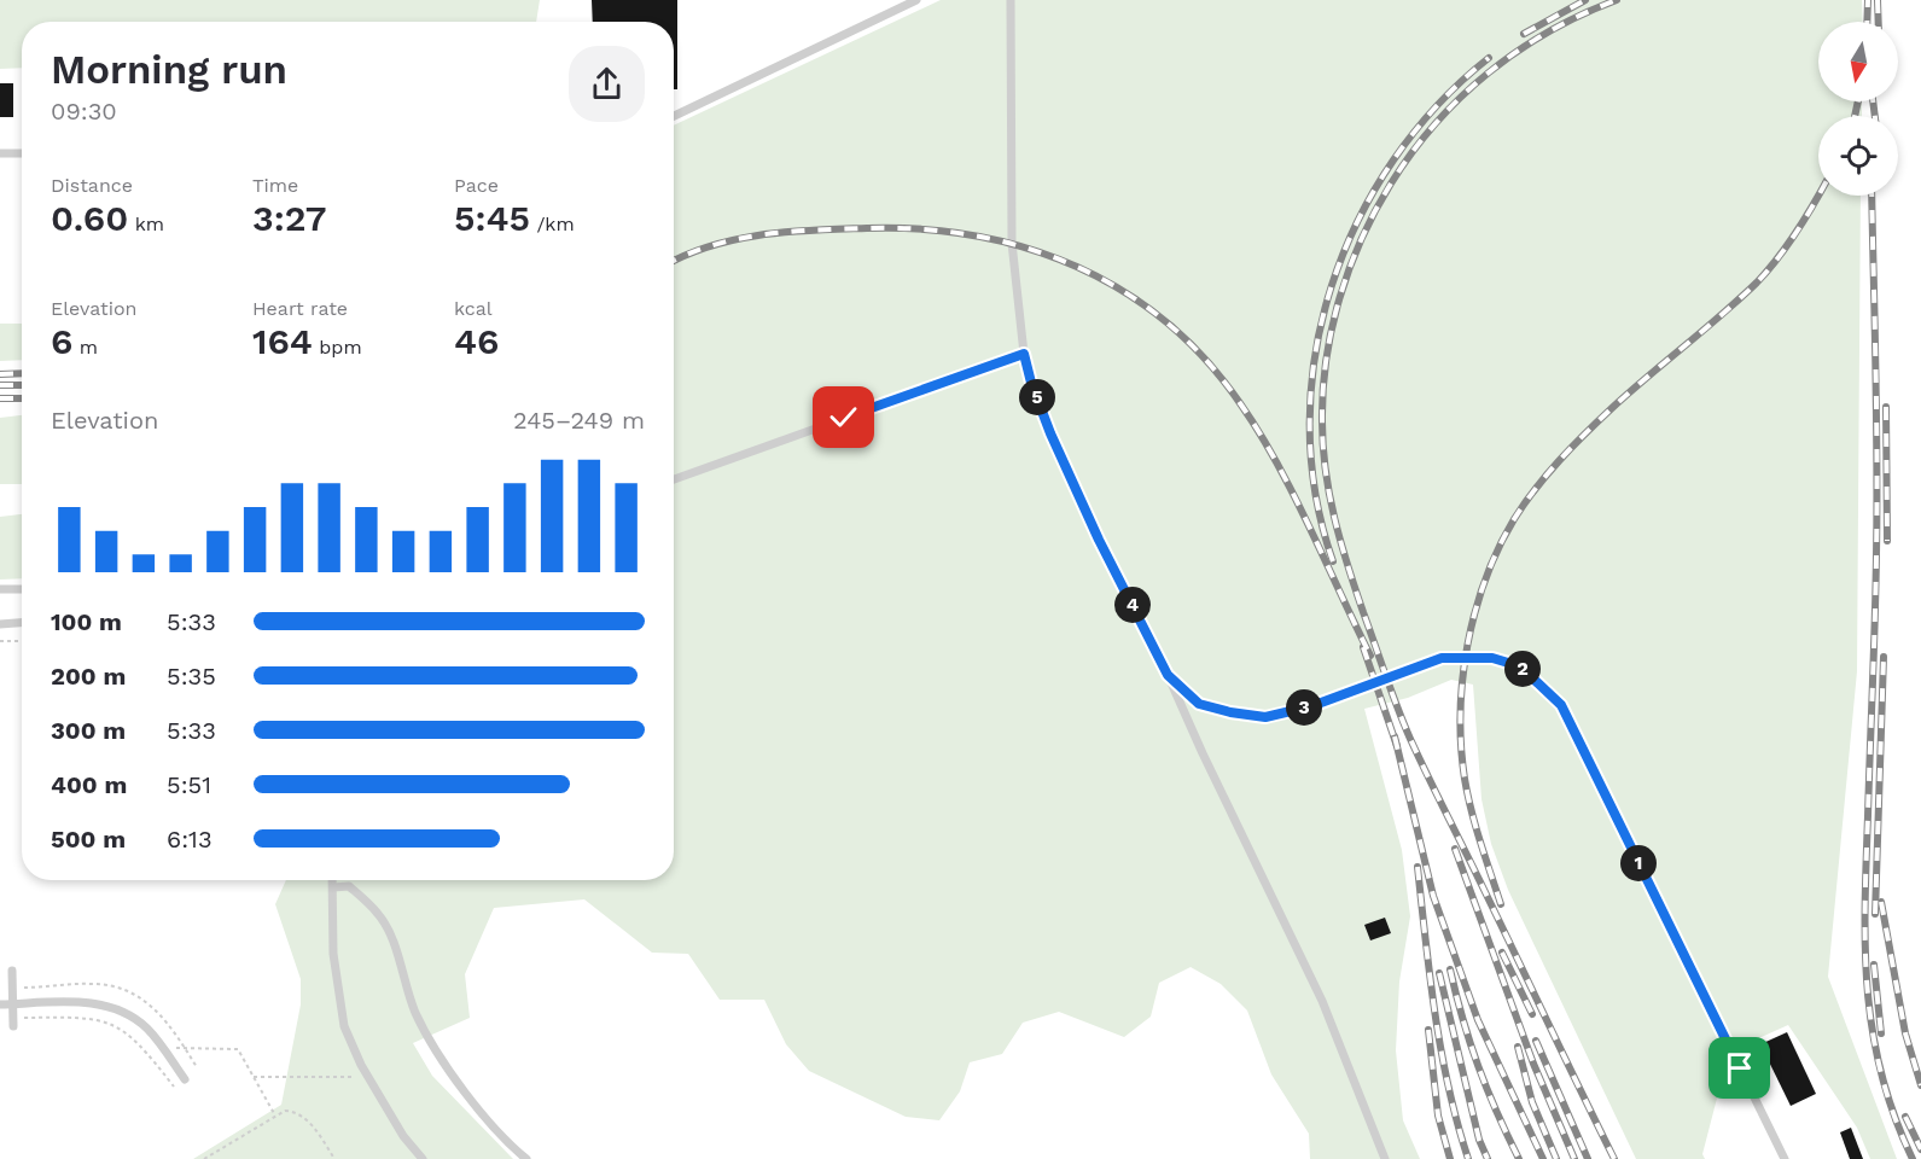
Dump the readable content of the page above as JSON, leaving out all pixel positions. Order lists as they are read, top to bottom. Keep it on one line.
{"north":"bottom","page":{"heading":["Morning run","09:30"],"stats":[["Distance","0.60 km"],["Time","3:27"],["Pace","5:45 /km"],["Elevation","6 m"],["Heart rate","164 bpm"],["kcal","46"]],"pins":["5","4","2","3","1"],"chart":["Elevation","245–249 m"],"list":[{"name":"100 m","note":"5:33"},{"name":"200 m","note":"5:35"},{"name":"300 m","note":"5:33"},{"name":"400 m","note":"5:51"},{"name":"500 m","note":"6:13"}]}}
